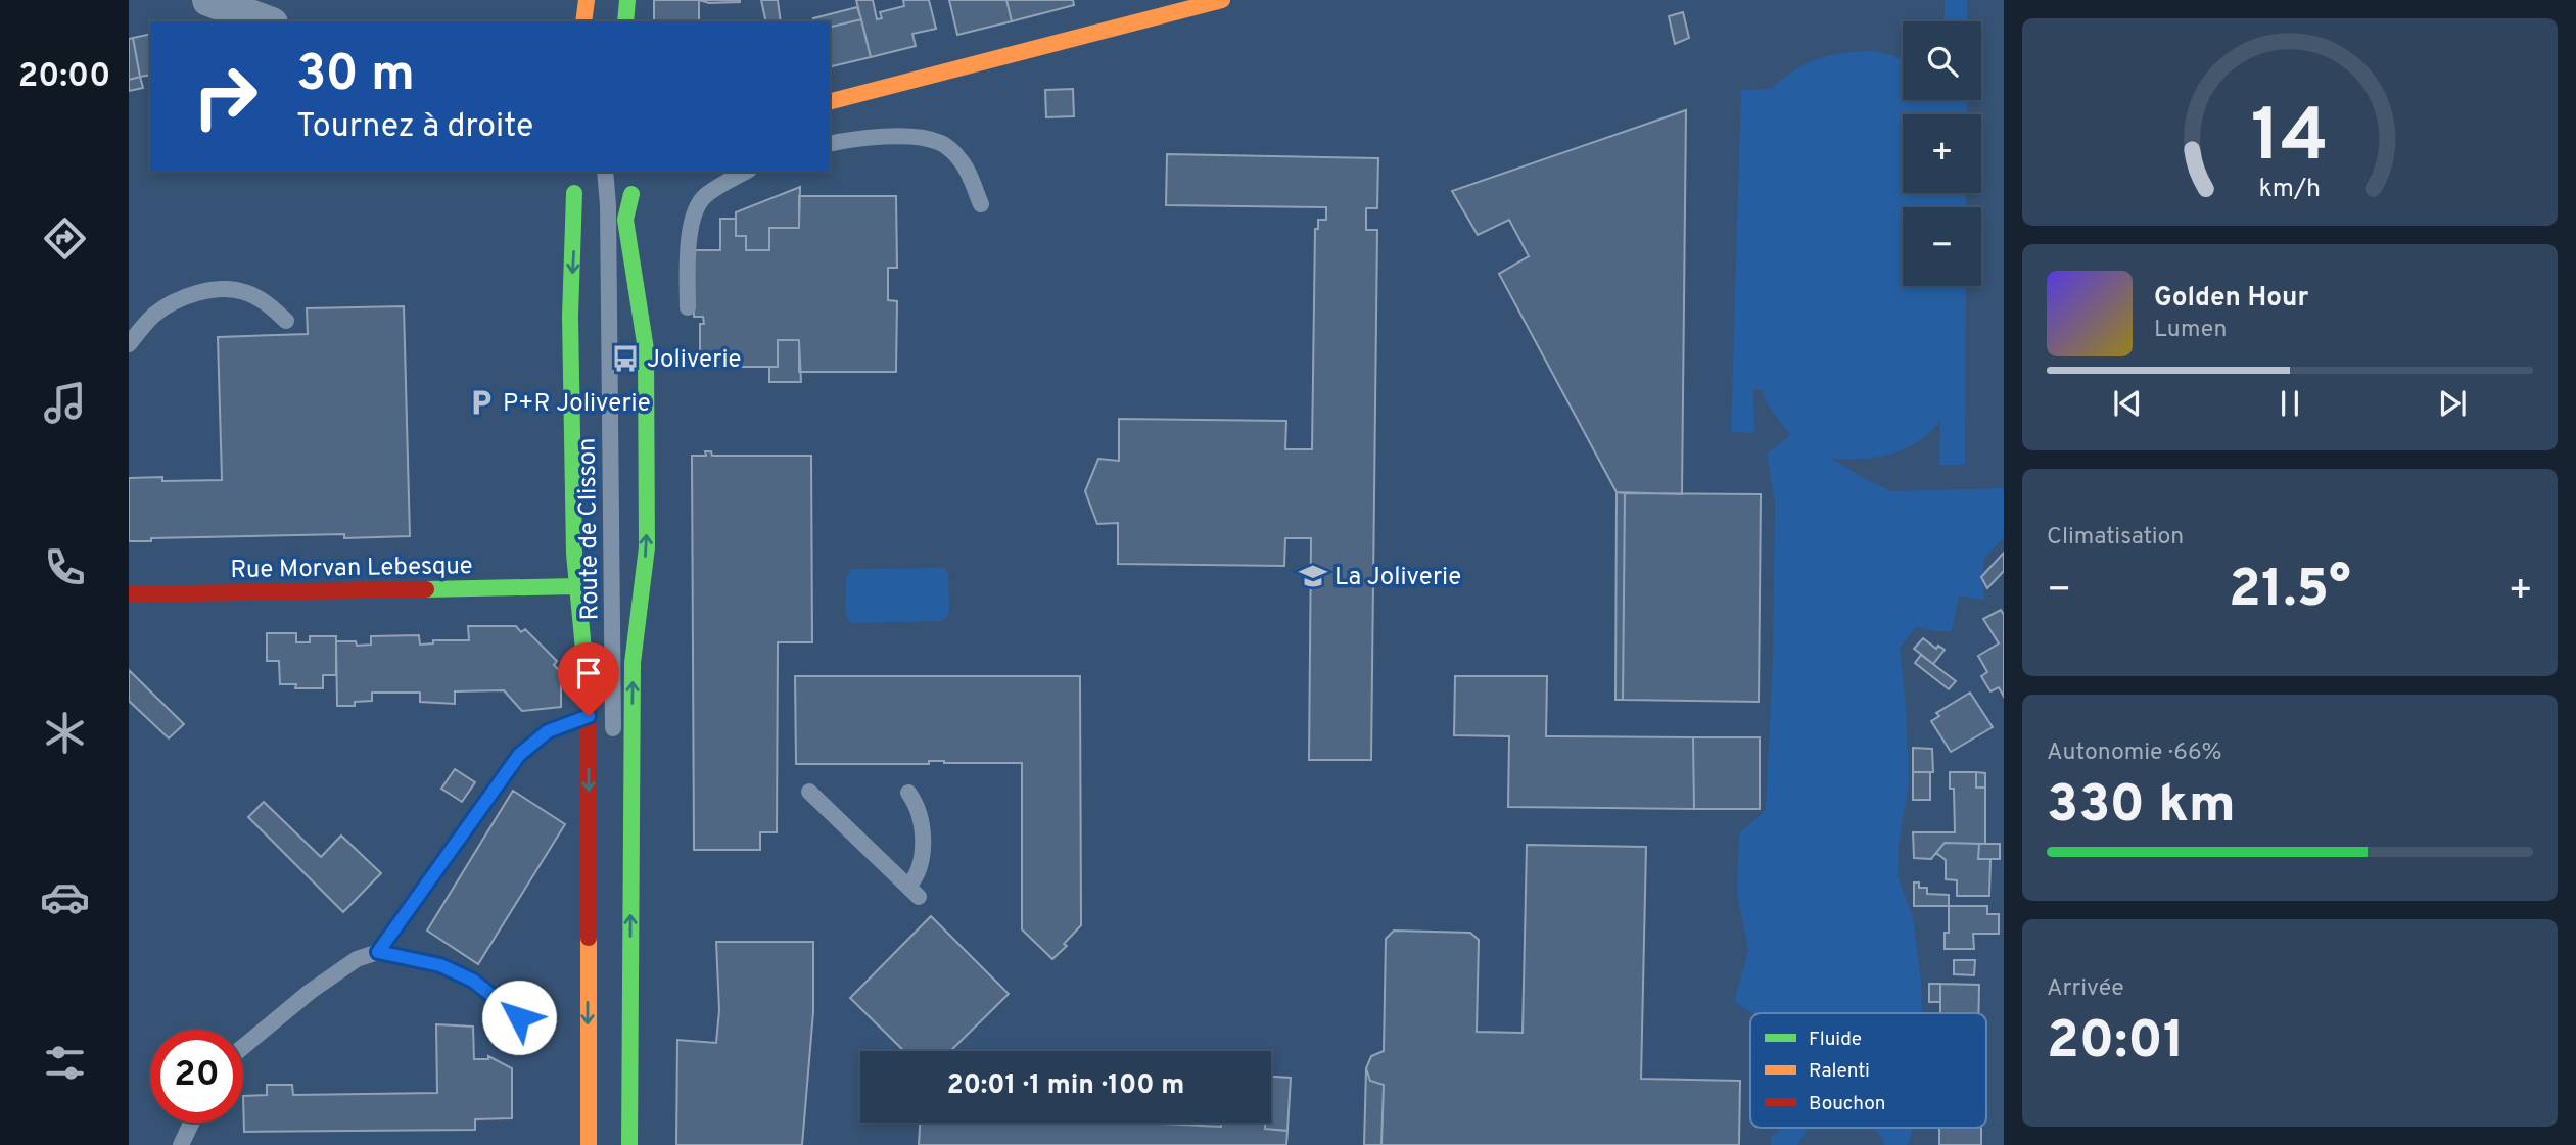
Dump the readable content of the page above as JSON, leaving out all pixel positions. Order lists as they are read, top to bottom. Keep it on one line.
{"streets":{"main road":["Route de Clisson","Rue Morvan Lebesque"]},"crossings":[["Route de Clisson","Rue Morvan Lebesque"]],"places":{"bus stop":["Joliverie"],"parking":["P+R Joliverie"],"school or university":["La Joliverie"]},"legend":["Fluide","Ralenti","Bouchon"],"page":{"tabs":"20:00","map_buttons":["+","−"],"turn":["30 m","Tournez à droite"],"song":["Golden Hour","Lumen"],"tile":["Climatisation",["Autonomie · 66%","330 km"],["Arrivée","20:01"]],"heat":["−","21.5°","+"],"limit":"20","trip":"20:01 · 1 min · 100 m","gauge":["14","km/h"]}}
